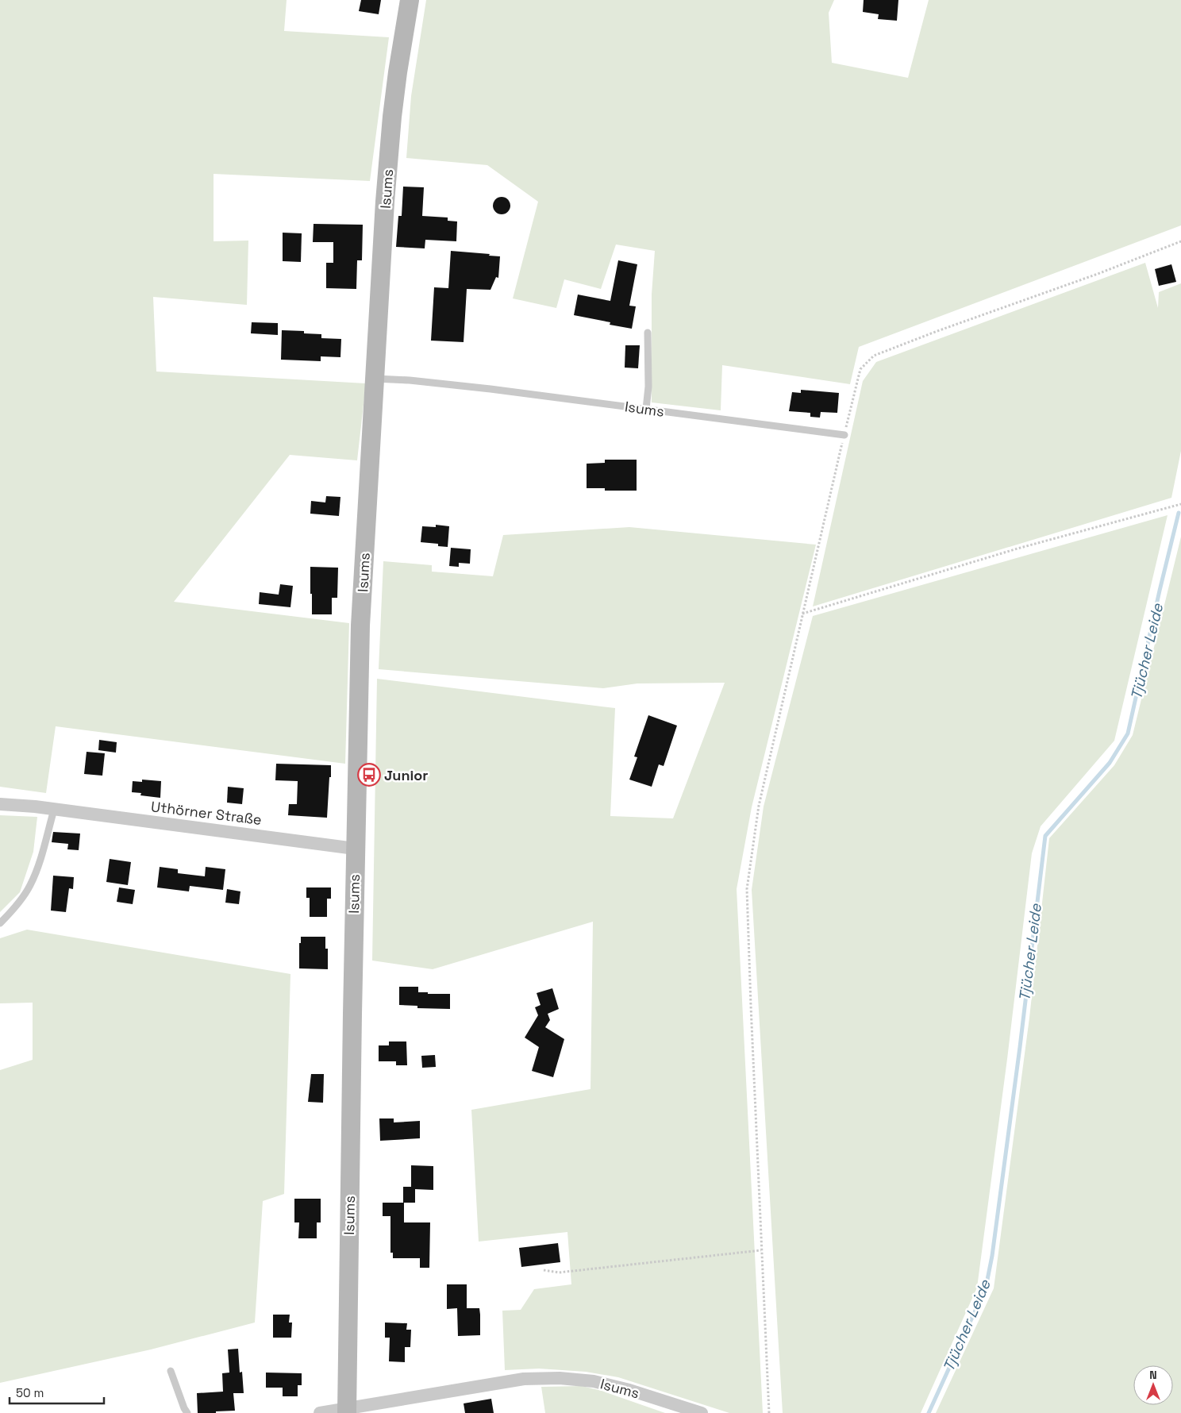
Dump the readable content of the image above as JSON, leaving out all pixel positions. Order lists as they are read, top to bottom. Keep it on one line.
{"streets":{"main road":["Isums"],"street":["Uthörner Straße"]},"crossings":[["Isums","Uthörner Straße"]],"water":["Tjücher Leide"],"places":{"bus stop":["Junior"]},"scale_bar":"50 m","north":"top"}
